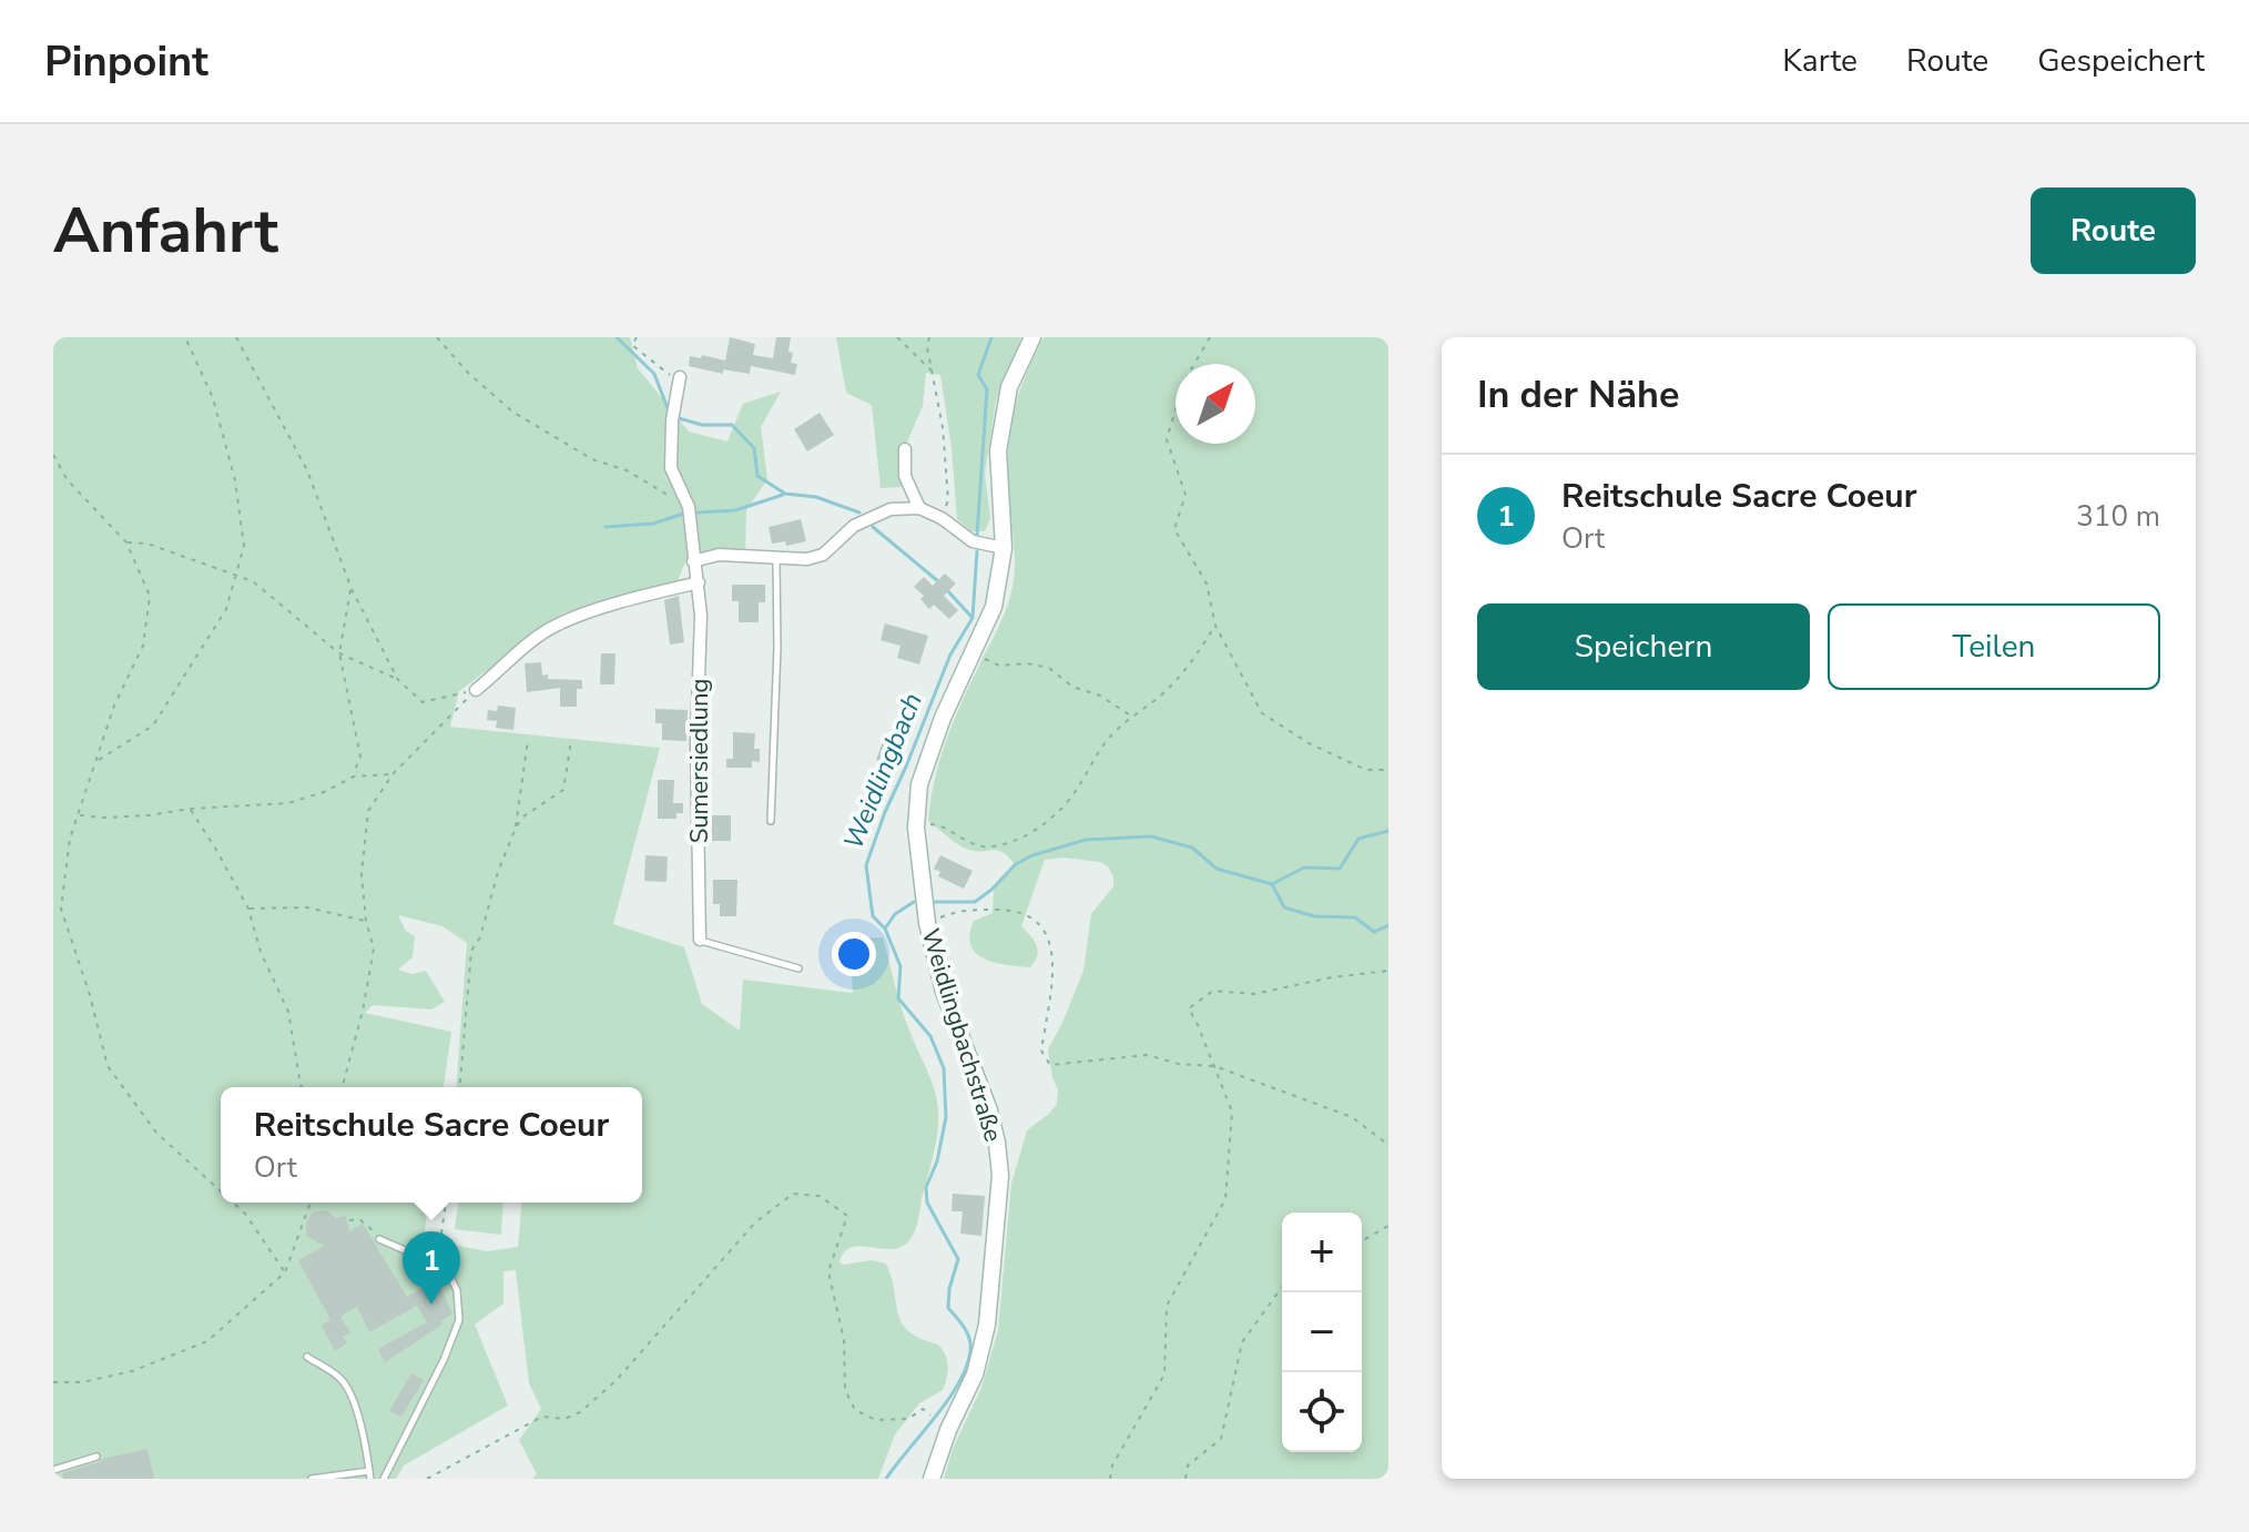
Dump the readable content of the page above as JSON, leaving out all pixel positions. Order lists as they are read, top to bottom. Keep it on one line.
{"streets":{"main road":["Weidlingbachstraße"],"street":["Sumersiedlung"]},"water":["Weidlingbach"],"north":"top right","page":{"header":"Pinpoint","nav":["Karte","Route","Gespeichert"],"buttons":["Route",["Speichern","Teilen"]],"title":"Anfahrt","heading":"In der Nähe","list":[{"mark":"1","name":"Reitschule Sacre Coeur","note":"Ort","value":"310 m"}],"popup":["Reitschule Sacre Coeur","Ort"],"map_buttons":["+","−"],"pins":"1"}}
